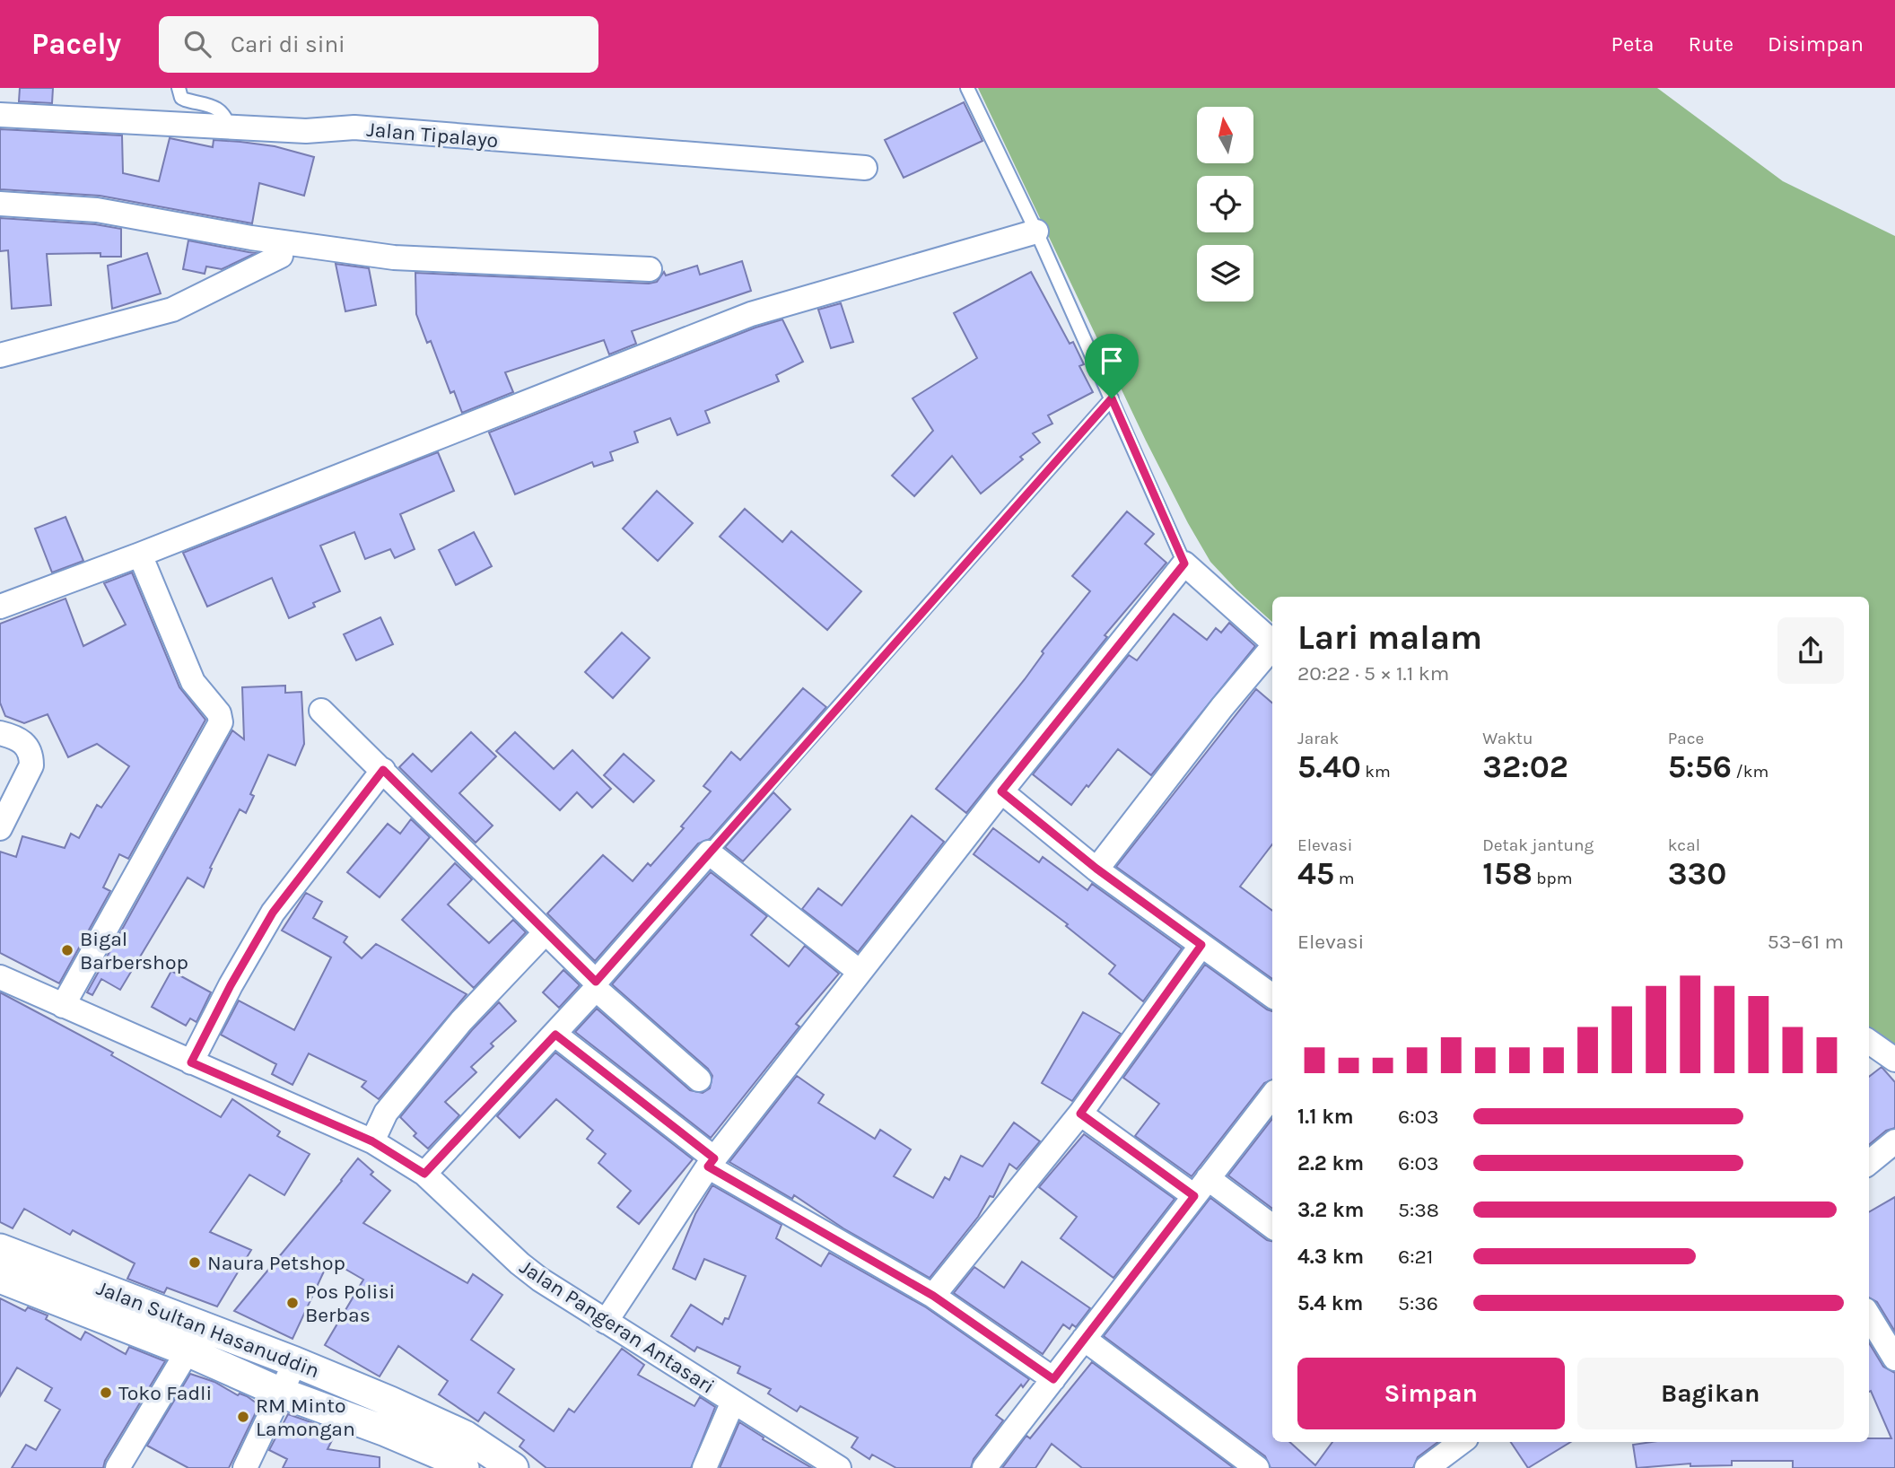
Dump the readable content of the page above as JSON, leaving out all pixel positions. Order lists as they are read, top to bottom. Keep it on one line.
{"streets":{"street":["Jalan Tipalayo","Jalan Pangeran Antasari","Jalan Sultan Hasanuddin"]},"places":["Bigal Barbershop","Naura Petshop","Pos Polisi Berbas","Toko Fadli","RM Minto Lamongan"],"north":"top","page":{"header":"Pacely","search":"Cari di sini","nav":["Peta","Rute","Disimpan"],"heading":["Lari malam","20:22 · 5 × 1.1 km"],"stats":[["Jarak","5.40 km"],["Waktu","32:02"],["Pace","5:56 /km"],["Elevasi","45 m"],["Detak jantung","158 bpm"],["kcal","330"]],"chart":["Elevasi","53–61 m"],"list":[{"name":"1.1 km","note":"6:03"},{"name":"2.2 km","note":"6:03"},{"name":"3.2 km","note":"5:38"},{"name":"4.3 km","note":"6:21"},{"name":"5.4 km","note":"5:36"}],"buttons":["Simpan","Bagikan"]}}
